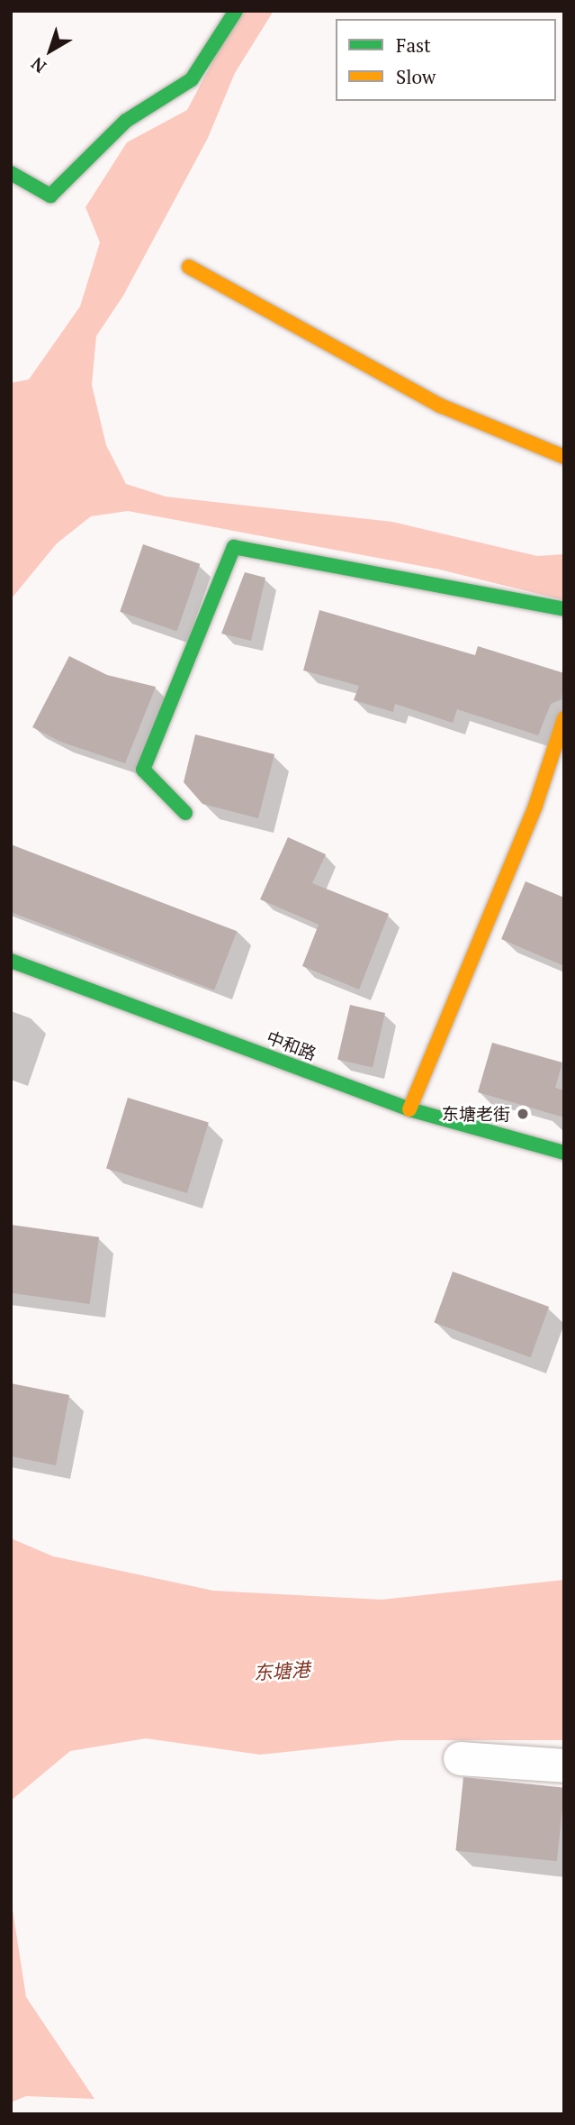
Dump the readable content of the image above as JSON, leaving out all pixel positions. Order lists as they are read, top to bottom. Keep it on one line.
{"streets":{"street":["中和路"]},"water":["东塘港"],"places":["东塘老街"],"legend":["Fast","Slow"],"north":"bottom left"}
